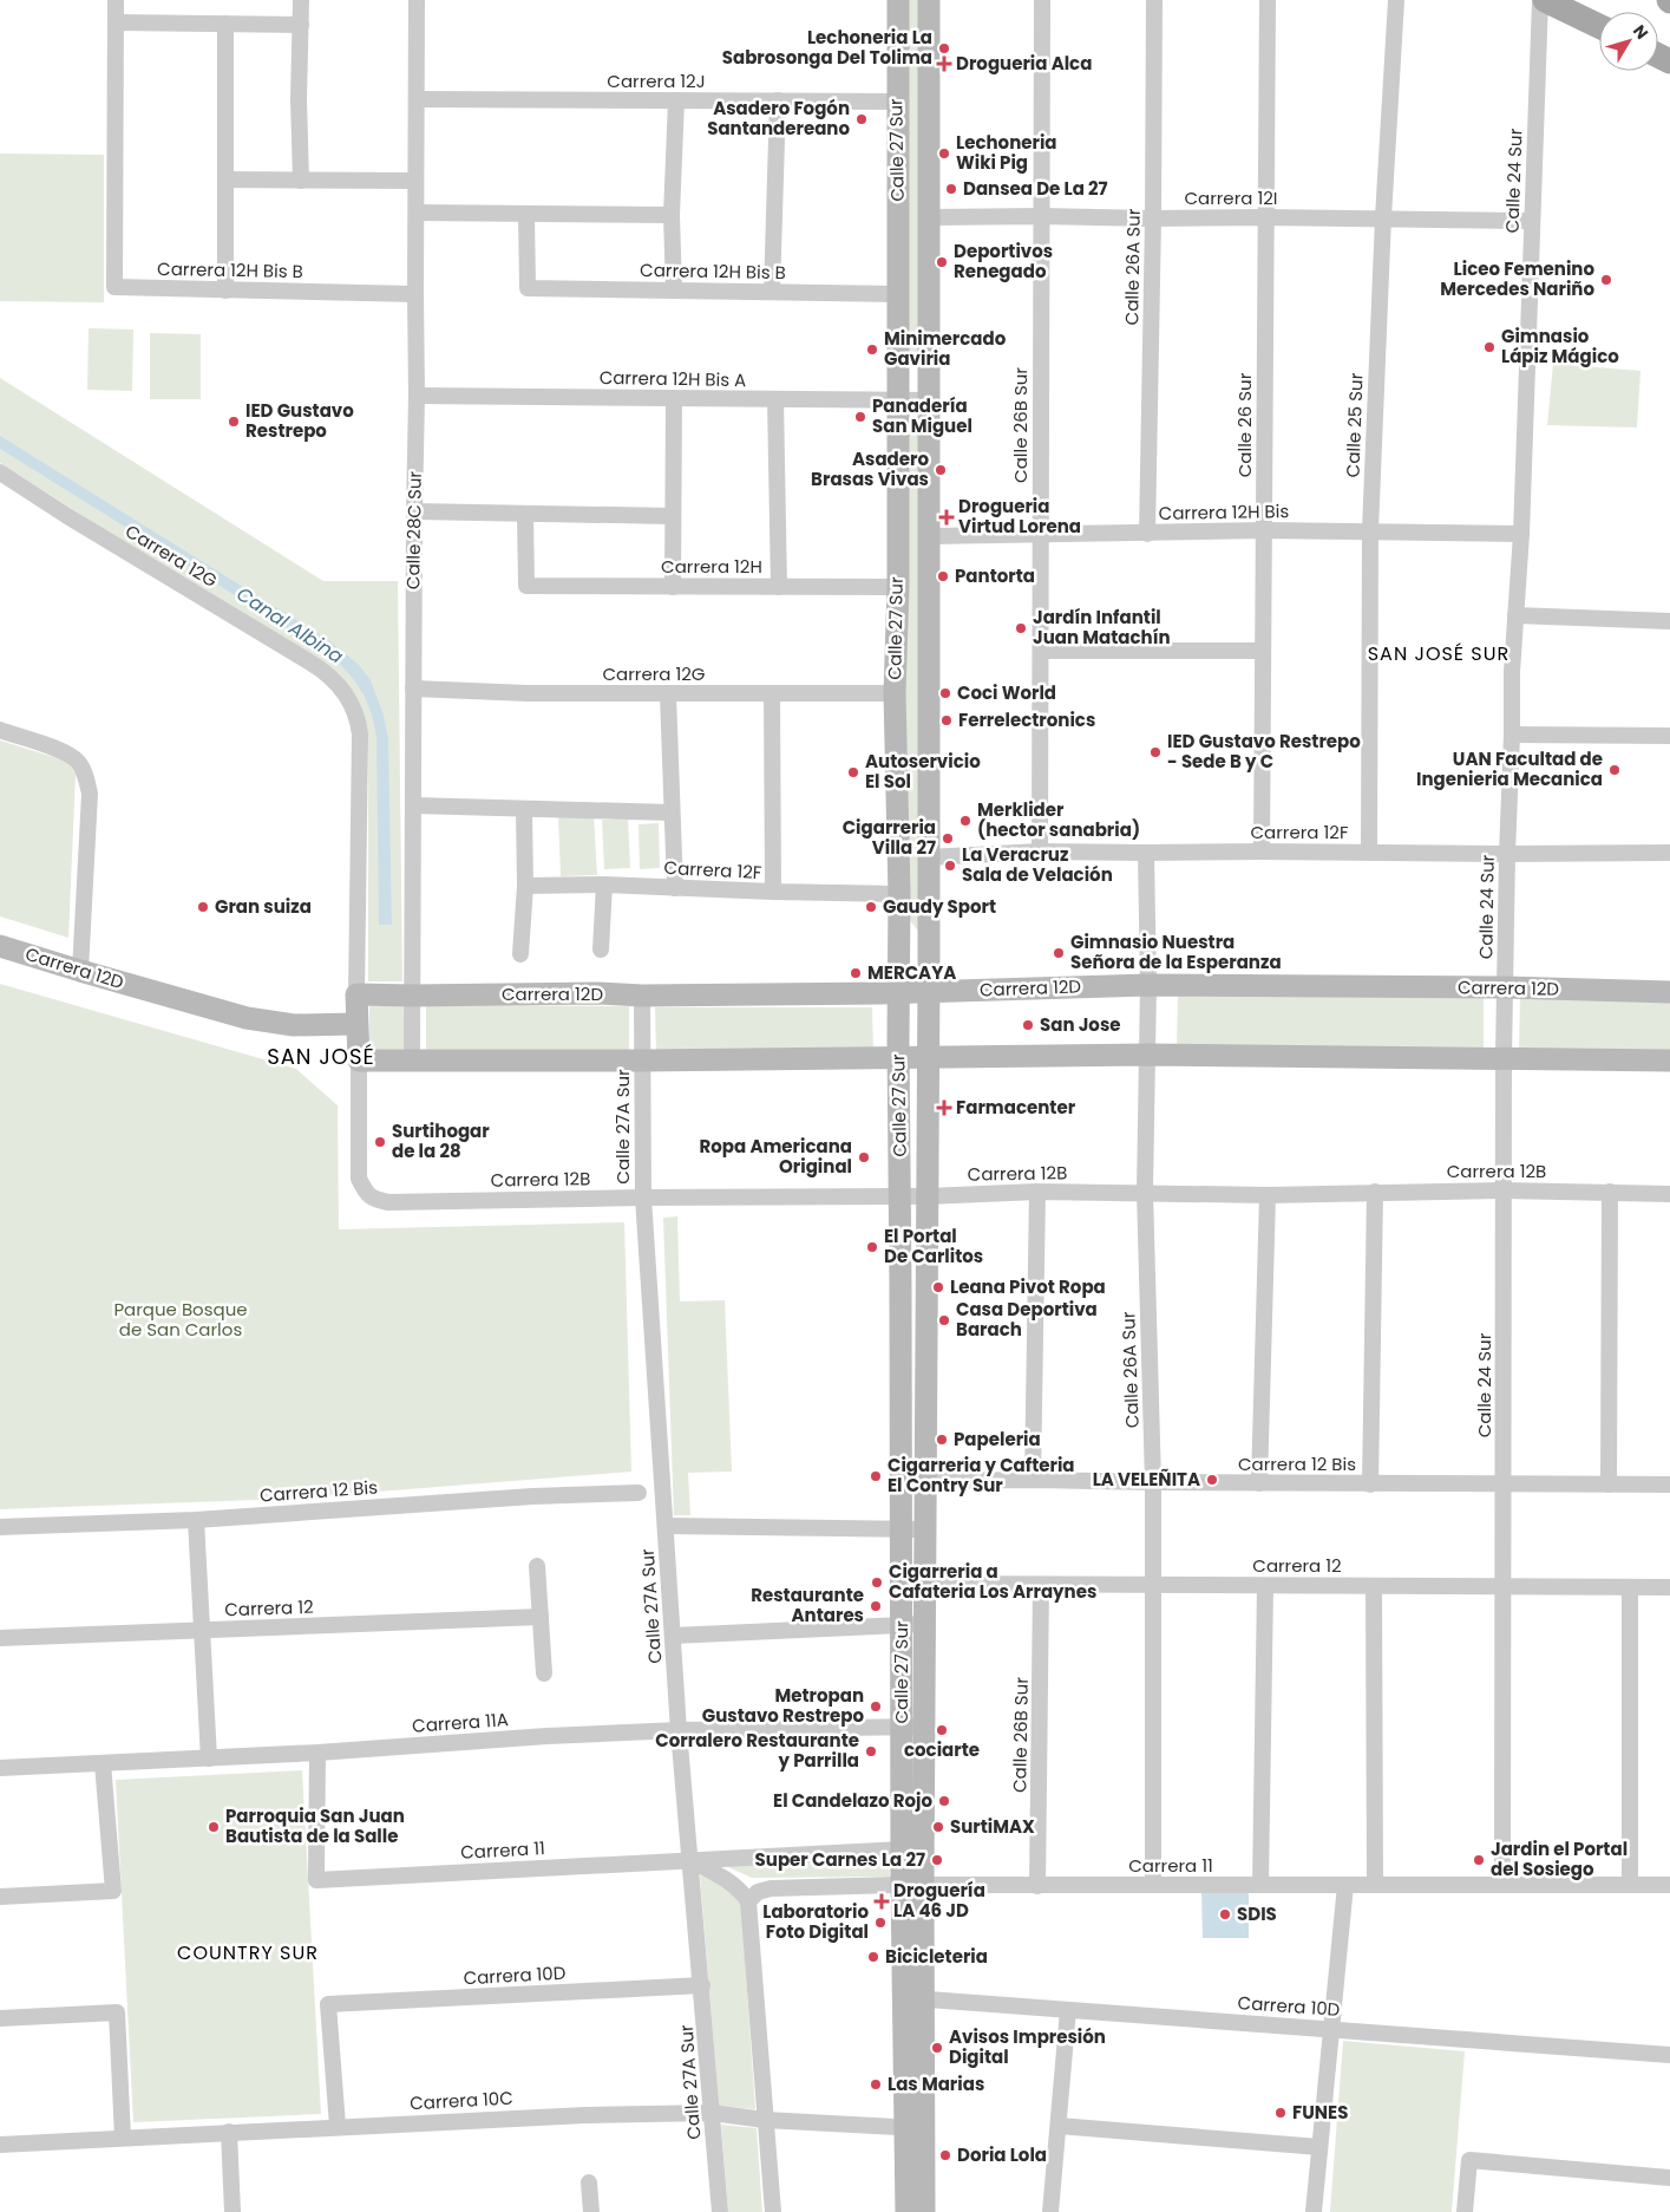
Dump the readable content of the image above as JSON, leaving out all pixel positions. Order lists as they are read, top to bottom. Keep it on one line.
{"streets":{"main road":["Calle 27 Sur","Carrera 12D"],"street":["Carrera 12J","Calle 24 Sur","Carrera 12I","Calle 26A Sur","Carrera 12H Bis B","Carrera 12H Bis A","Calle 26B Sur","Calle 26 Sur","Calle 25 Sur","Carrera 12H Bis","Calle 28C Sur","Carrera 12G","Carrera 12H","Carrera 12F","Calle 27A Sur","Carrera 12B","Carrera 12 Bis","Carrera 12","Carrera 11A","Carrera 11","Carrera 10D","Carrera 10C"]},"crossings":[["Carrera 12J","Calle 27 Sur"],["Carrera 12J","Calle 28C Sur"],["Calle 27 Sur","Carrera 12I"],["Calle 27 Sur","Carrera 12H Bis B"],["Calle 27 Sur","Carrera 12H Bis A"],["Calle 27 Sur","Carrera 12H Bis"],["Calle 27 Sur","Carrera 12G"],["Calle 27 Sur","Carrera 12H"],["Calle 27 Sur","Carrera 12F"],["Calle 27 Sur","Carrera 12D"],["Calle 27 Sur","Carrera 12B"],["Calle 27 Sur","Carrera 12 Bis"],["Calle 27 Sur","Carrera 12"],["Calle 27 Sur","Carrera 11A"],["Calle 27 Sur","Carrera 11"],["Calle 27 Sur","Carrera 10D"],["Calle 27 Sur","Carrera 10C"],["Calle 24 Sur","Carrera 12I"],["Calle 24 Sur","Carrera 12H Bis"],["Calle 24 Sur","Carrera 12F"],["Calle 24 Sur","Carrera 12D"],["Calle 24 Sur","Carrera 12B"],["Calle 24 Sur","Carrera 12 Bis"],["Calle 24 Sur","Carrera 12"],["Calle 24 Sur","Carrera 11"],["Carrera 12I","Calle 26A Sur"],["Carrera 12I","Calle 26B Sur"],["Carrera 12I","Calle 26 Sur"],["Carrera 12I","Calle 25 Sur"],["Calle 26A Sur","Carrera 12H Bis"],["Calle 26A Sur","Carrera 12F"],["Calle 26A Sur","Carrera 12D"],["Calle 26A Sur","Carrera 12B"],["Calle 26A Sur","Carrera 12 Bis"],["Calle 26A Sur","Carrera 12"],["Calle 26A Sur","Carrera 11"],["Carrera 12H Bis B","Calle 28C Sur"],["Carrera 12H Bis A","Calle 28C Sur"],["Calle 26B Sur","Carrera 12H Bis"],["Calle 26B Sur","Carrera 12F"],["Calle 26B Sur","Carrera 12"],["Calle 26B Sur","Carrera 11"],["Calle 26 Sur","Carrera 12H Bis"],["Calle 26 Sur","Carrera 12F"],["Calle 25 Sur","Carrera 12H Bis"],["Calle 25 Sur","Carrera 12F"],["Calle 28C Sur","Carrera 12G"],["Calle 28C Sur","Carrera 12D"],["Carrera 12G","Carrera 12D"],["Carrera 12D","Calle 27A Sur"],["Calle 27A Sur","Carrera 12B"],["Calle 27A Sur","Carrera 11A"],["Calle 27A Sur","Carrera 11"],["Calle 27A Sur","Carrera 10D"],["Calle 27A Sur","Carrera 10C"],["Carrera 11A","Carrera 11"],["Carrera 10D","Carrera 10C"]],"districts":["SAN JOSÉ SUR","SAN JOSÉ","COUNTRY SUR"],"water":["Canal Albina"],"parks":["Parque Bosque de San Carlos"],"places":{"other":["Lechoneria La Sabrosonga Del Tolima","Asadero Fogón Santandereano","Lechoneria Wiki Pig","Dansea De La 27","Deportivos Renegado","Liceo Femenino Mercedes Nariño","Gimnasio Lápiz Mágico","Minimercado Gaviria","Panadería San Miguel","IED Gustavo Restrepo","Asadero Brasas Vivas","Pantorta","Jardín Infantil Juan Matachín","Coci World","Ferrelectronics","IED Gustavo Restrepo - Sede B y C","UAN Facultad de Ingenieria Mecanica","Autoservicio El Sol","Merklider (hector sanabria)","Cigarreria Villa 27","La Veracruz Sala de Velación","Gran suiza","Gaudy Sport","Gimnasio Nuestra Señora de la Esperanza","MERCAYA","San Jose","Surtihogar de la 28","Ropa Americana Original","El Portal De Carlitos","Leana Pivot Ropa","Casa Deportiva Barach","Papeleria","Cigarreria y Cafteria El Contry Sur","LA VELEÑITA","Cigarreria a Cafateria Los Arraynes","Restaurante Antares","Metropan Gustavo Restrepo","cociarte","Corralero Restaurante y Parrilla","El Candelazo Rojo","Parroquia San Juan Bautista de la Salle","SurtiMAX","Super Carnes La 27","Jardin el Portal del Sosiego","SDIS","Laboratorio Foto Digital","Bicicleteria","Avisos Impresión Digital","Las Marias","FUNES","Doria Lola"],"health":["Drogueria Alca","Drogueria Virtud Lorena","Farmacenter","Droguería LA 46 JD"]},"north":"top right"}
